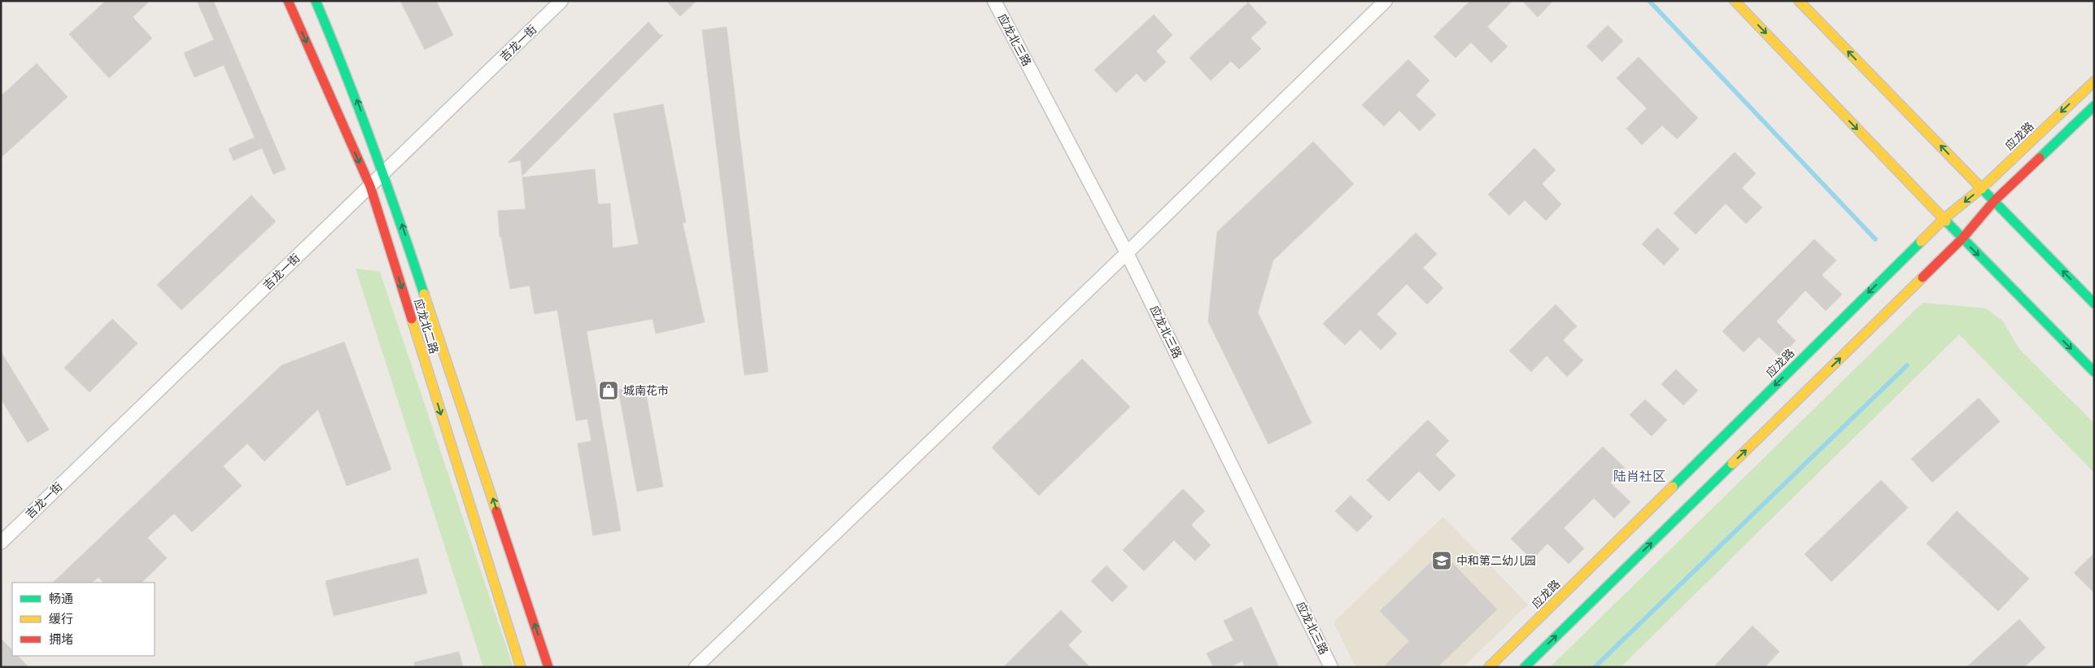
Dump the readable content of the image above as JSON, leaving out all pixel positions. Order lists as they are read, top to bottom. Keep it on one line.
{"streets":{"main road":["应龙路","应龙北二路"],"street":["应龙北三路","吉龙一街"]},"crossings":[["吉龙一街","应龙北二路"]],"districts":["陆肖社区"],"places":{"shop":["城南花市"],"school or university":["中和第二幼儿园"]},"legend":["畅通","缓行","拥堵"]}
